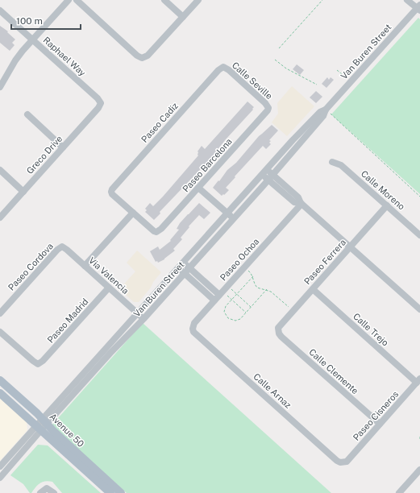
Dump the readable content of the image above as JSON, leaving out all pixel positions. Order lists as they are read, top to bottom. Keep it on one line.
{"streets":{"main road":["Avenue 50"],"street":["Van Buren Street","Raphael Way","Calle Seville","Paseo Cadiz","Greco Drive","Paseo Barcelona","Calle Moreno","Paseo Ochoa","Paseo Ferrera","Paseo Cordova","Via Valencia","Paseo Madrid","Calle Trejo","Calle Clemente","Calle Arnaz","Paseo Cisneros"]},"crossings":[["Van Buren Street","Via Valencia"],["Van Buren Street","Avenue 50"],["Raphael Way","Greco Drive"],["Calle Seville","Paseo Cadiz"],["Calle Seville","Paseo Barcelona"],["Paseo Cadiz","Paseo Barcelona"],["Calle Moreno","Paseo Ferrera"],["Paseo Ochoa","Calle Arnaz"],["Paseo Ferrera","Calle Trejo"],["Paseo Ferrera","Calle Clemente"],["Paseo Cordova","Via Valencia"],["Via Valencia","Paseo Madrid"],["Calle Trejo","Paseo Cisneros"],["Calle Clemente","Paseo Cisneros"],["Calle Arnaz","Paseo Cisneros"]],"scale_bar":"100 m"}
